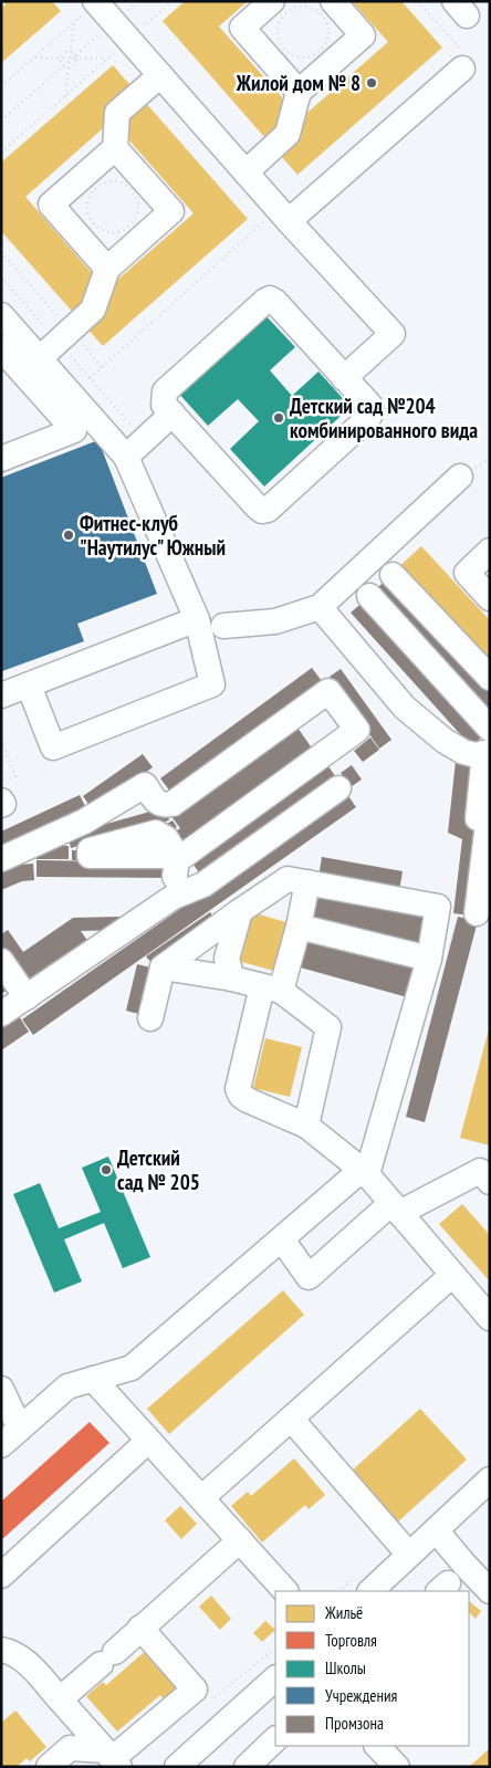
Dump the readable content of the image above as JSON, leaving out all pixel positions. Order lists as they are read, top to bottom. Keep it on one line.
{"places":["Жилой дом № 8","Детский сад №204 комбинированного вида","Фитнес-клуб \"Наутилус\" Южный","Детский сад № 205"],"legend":["Жильё","Торговля","Школы","Учреждения","Промзона"]}
